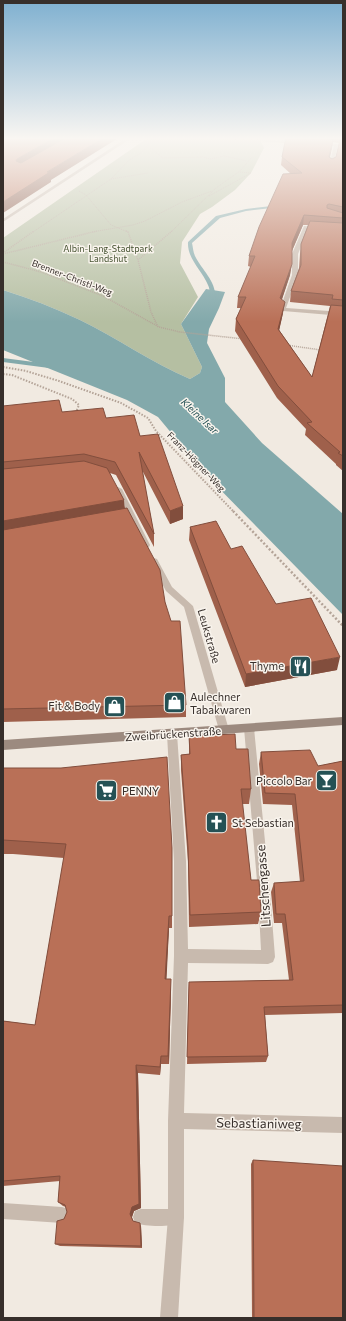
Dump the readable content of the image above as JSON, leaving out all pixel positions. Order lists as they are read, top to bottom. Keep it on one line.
{"streets":{"street":["Leukstraße","Zweibrückenstraße","Litschengasse","Sebastianiweg"],"path":["Brenner-Christl-Weg","Franz-Högner-Weg"]},"crossings":[["Leukstraße","Zweibrückenstraße"],["Zweibrückenstraße","Litschengasse"]],"water":["Kleine Isar"],"parks":["Albin-Lang-Stadtpark Landshut"],"places":{"restaurant":["Thyme"],"shop":["Aulechner Tabakwaren","Fit & Body"],"bar":["Piccolo Bar"],"supermarket":["PENNY"],"church":["St Sebastian"]}}
